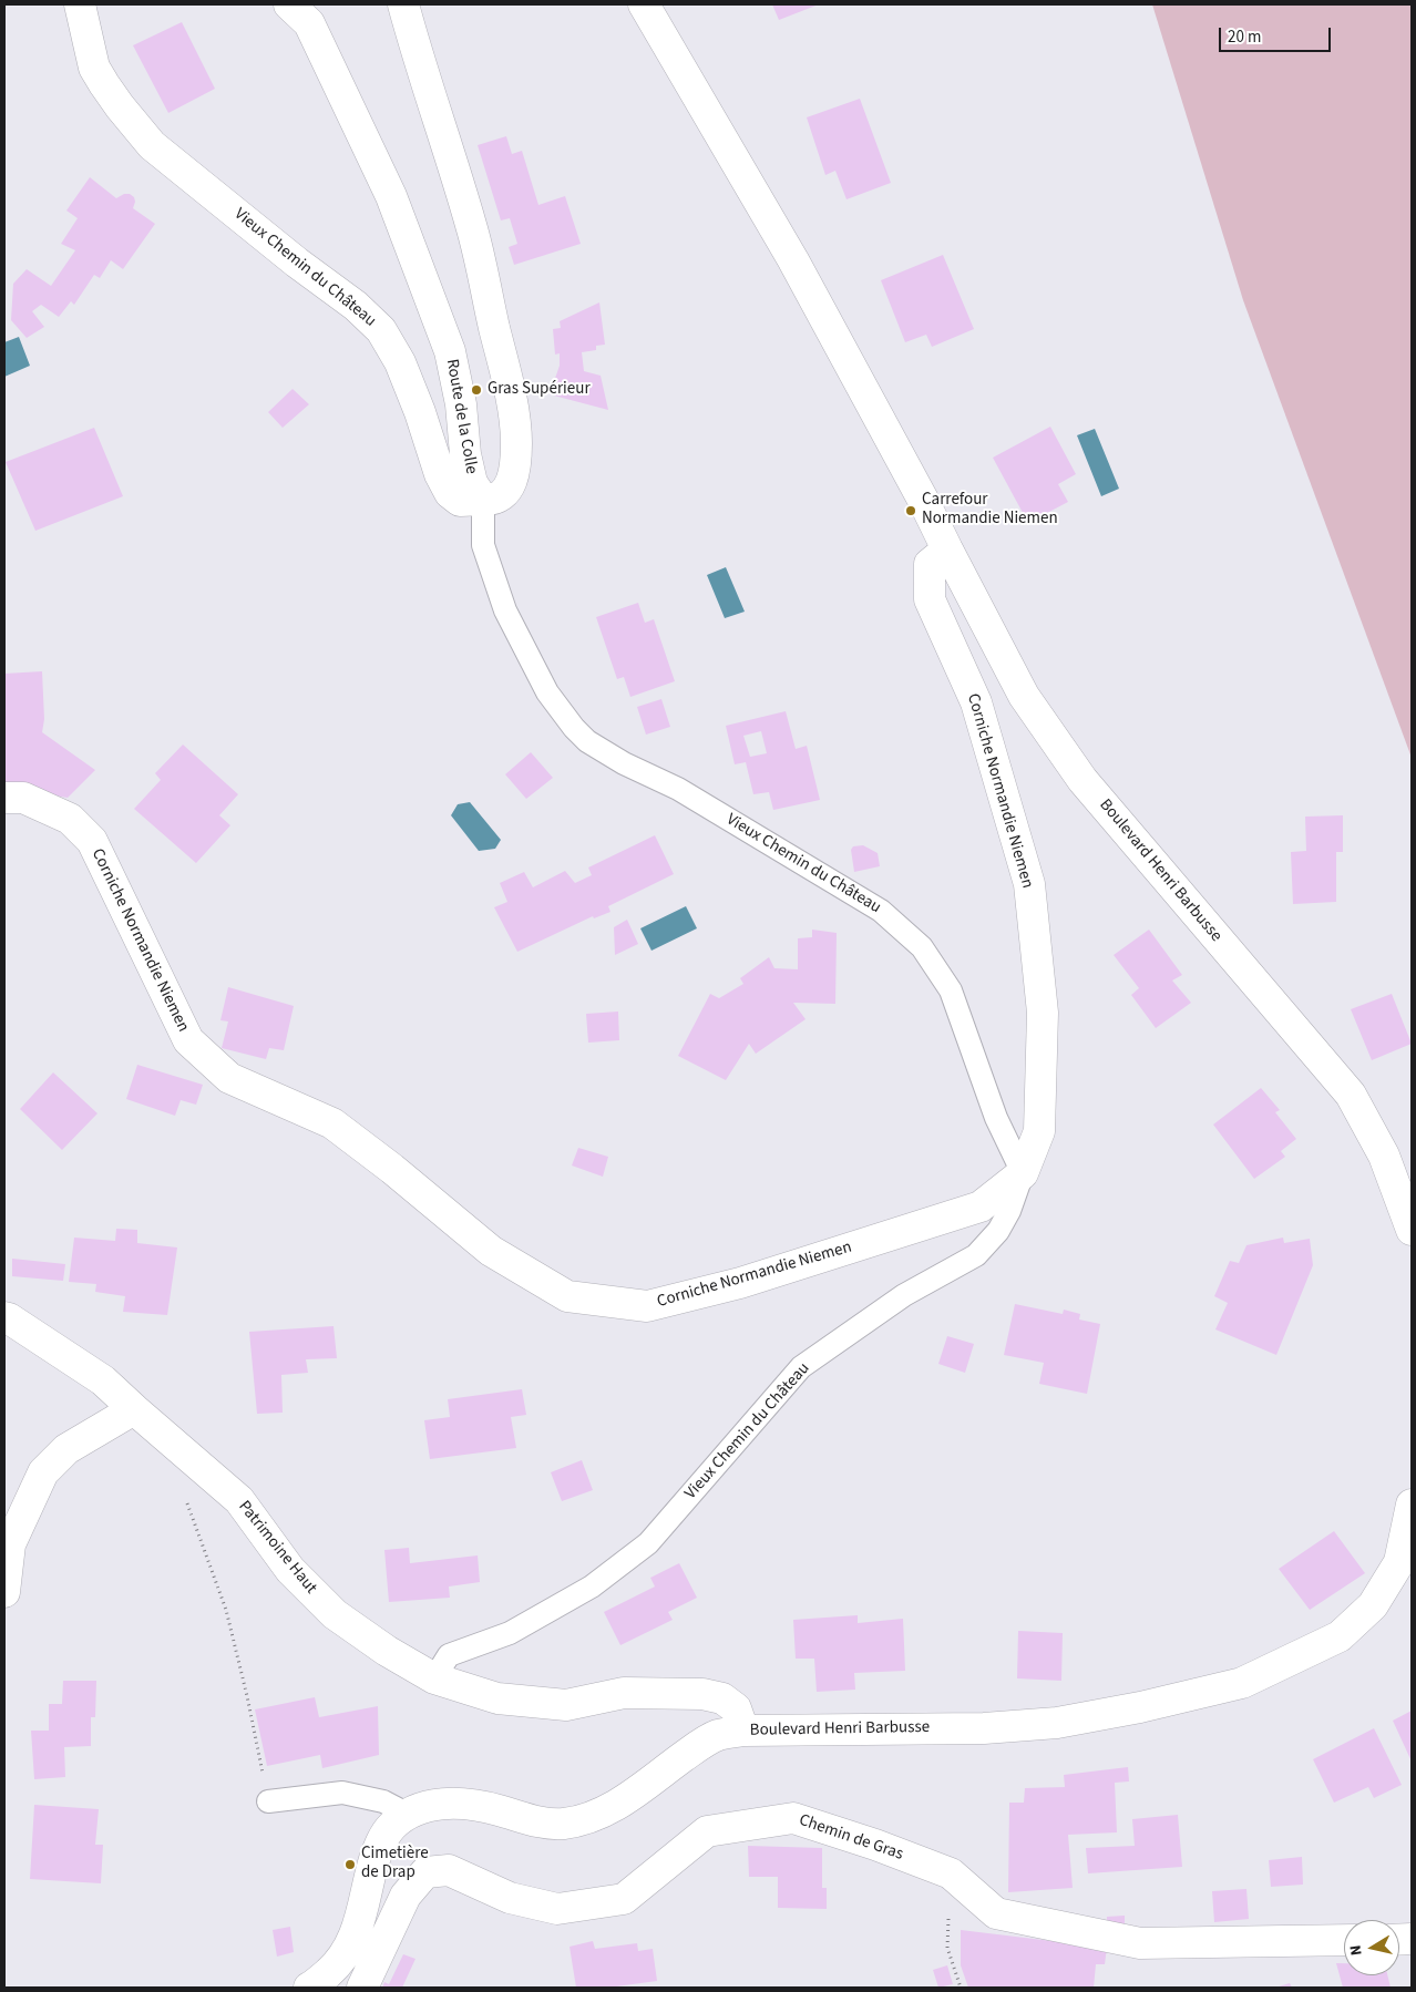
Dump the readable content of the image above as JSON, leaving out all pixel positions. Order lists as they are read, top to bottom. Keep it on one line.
{"streets":{"street":["Vieux Chemin du Château","Route de la Colle","Corniche Normandie Niemen","Boulevard Henri Barbusse","Patrimoine Haut","Chemin de Gras"]},"crossings":[["Vieux Chemin du Château","Route de la Colle"],["Vieux Chemin du Château","Corniche Normandie Niemen"],["Vieux Chemin du Château","Patrimoine Haut"],["Corniche Normandie Niemen","Boulevard Henri Barbusse"],["Boulevard Henri Barbusse","Patrimoine Haut"]],"places":["Gras Supérieur","Carrefour Normandie Niemen","Cimetière de Drap"],"scale_bar":"20 m","north":"left"}
